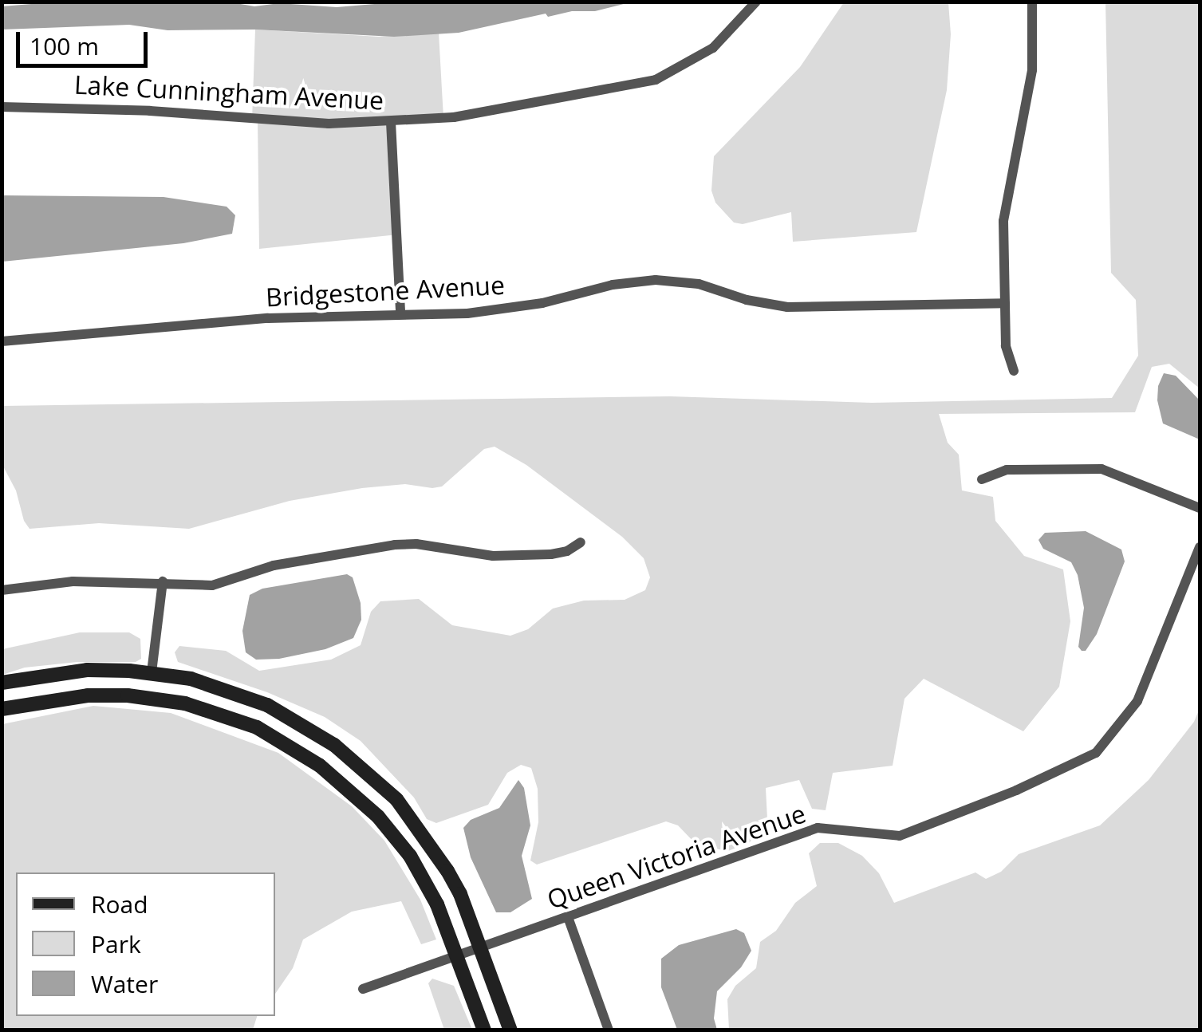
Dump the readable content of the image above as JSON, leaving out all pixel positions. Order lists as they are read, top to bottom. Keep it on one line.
{"streets":{"street":["Lake Cunningham Avenue","Bridgestone Avenue","Queen Victoria Avenue"]},"legend":["Road","Park","Water"],"scale_bar":"100 m"}
